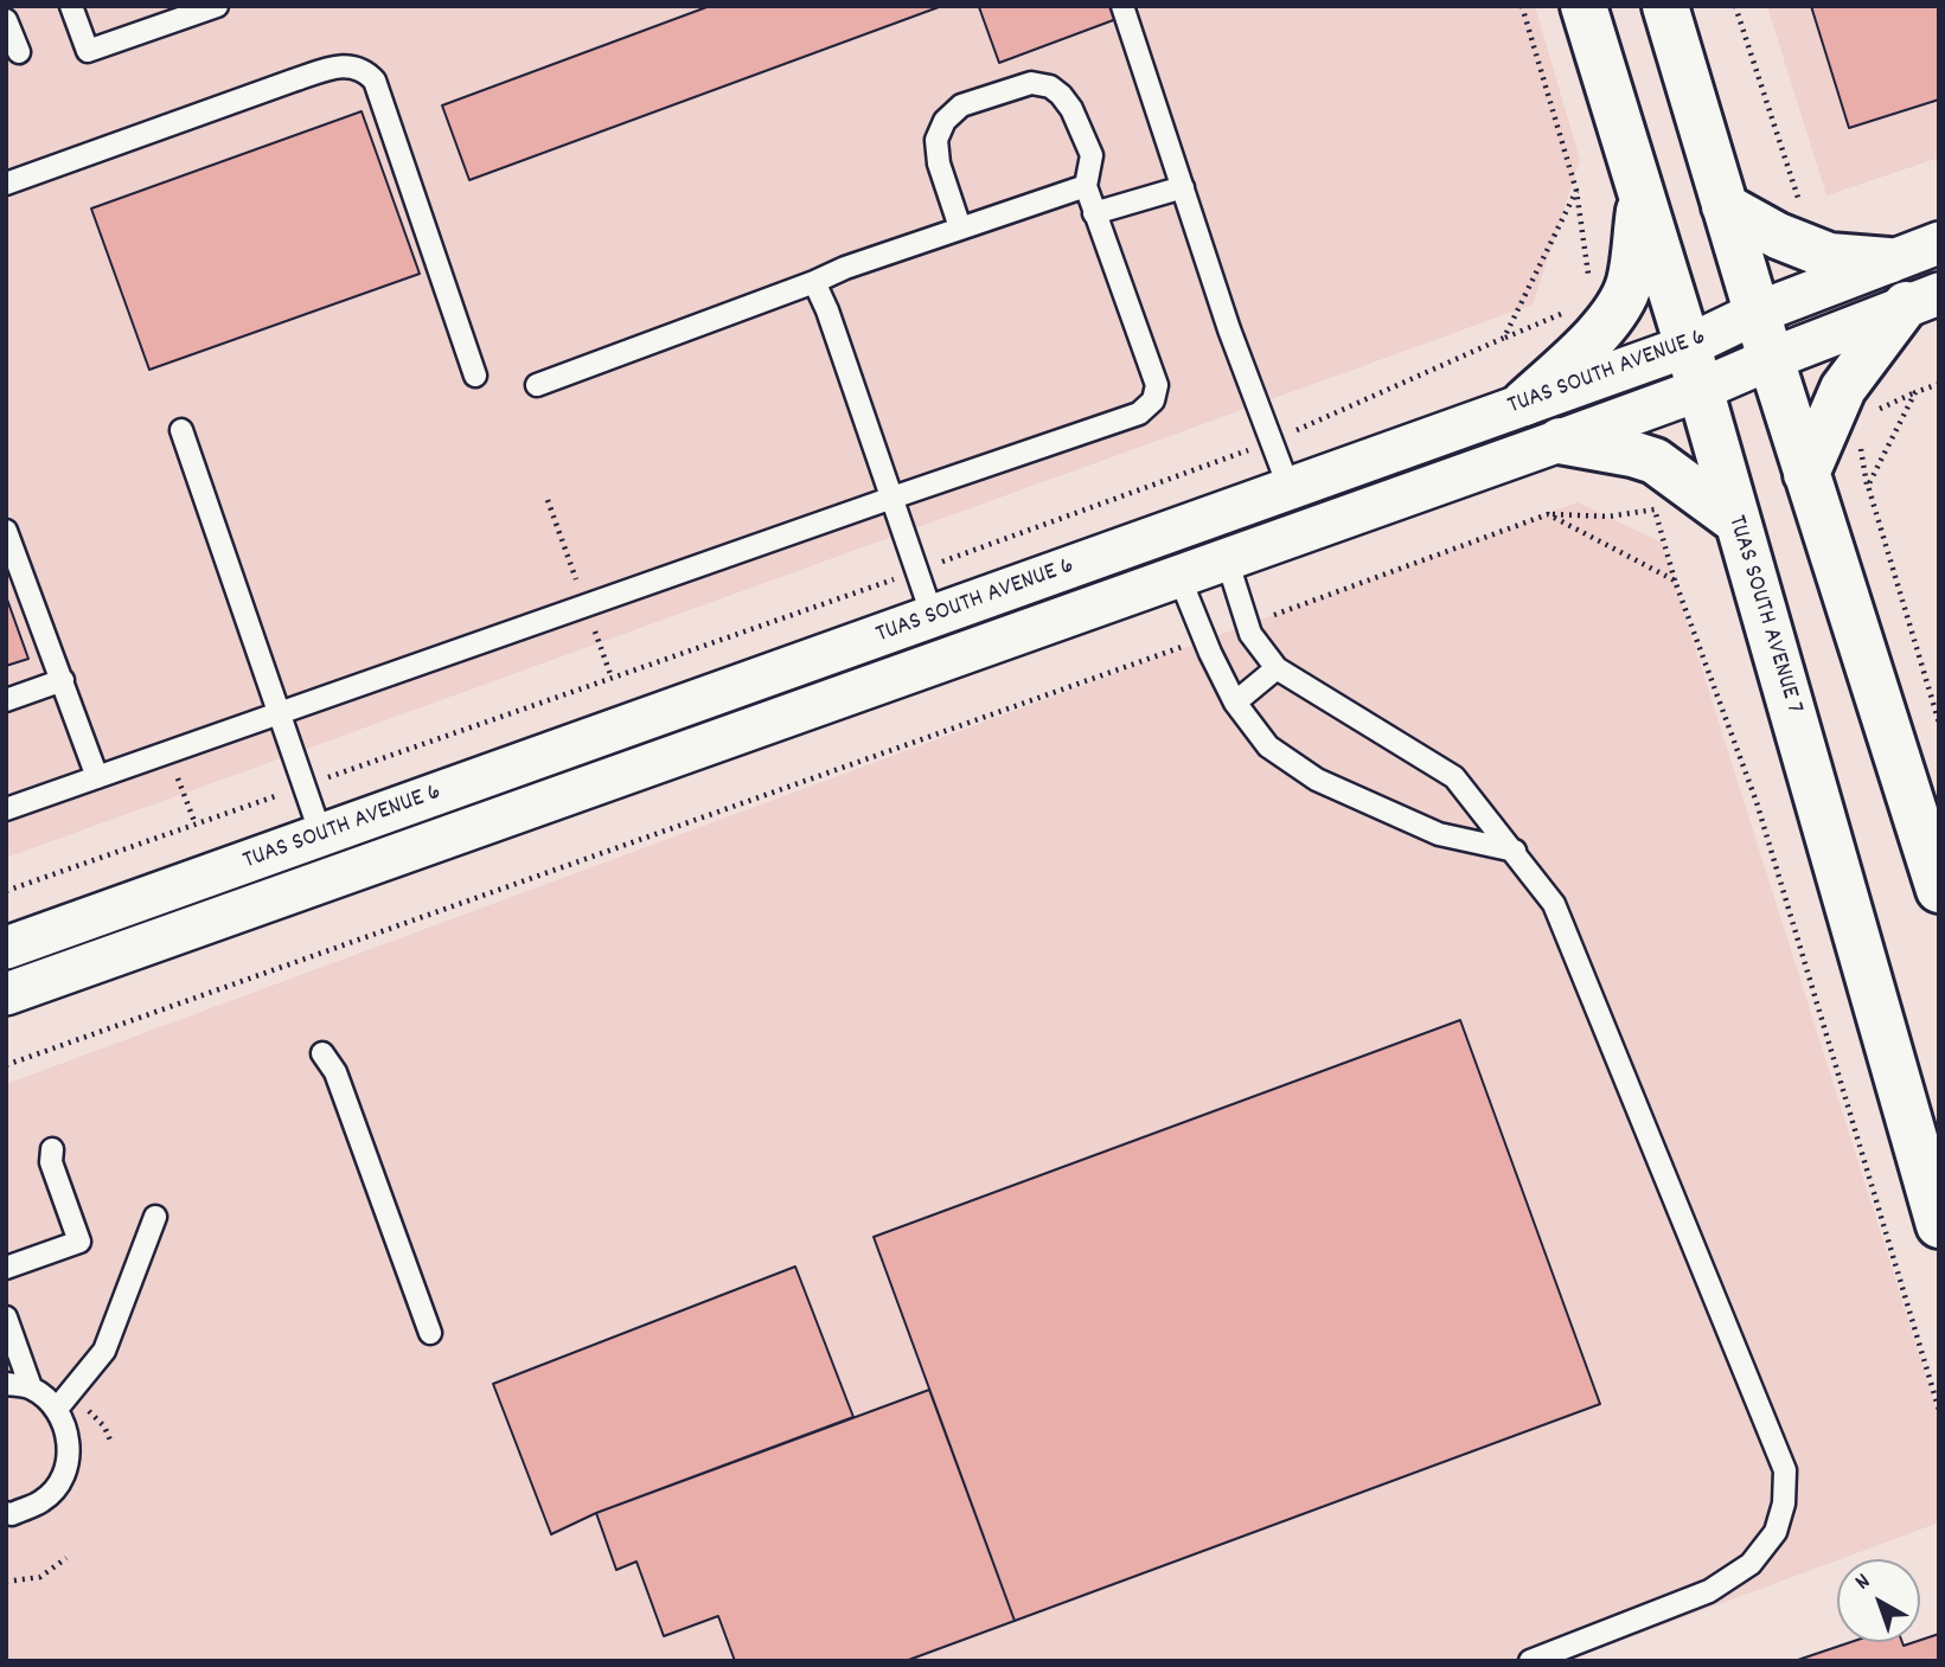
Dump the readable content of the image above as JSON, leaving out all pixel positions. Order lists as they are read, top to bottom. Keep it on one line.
{"streets":{"street":["TUAS SOUTH AVENUE 6","TUAS SOUTH AVENUE 7"]},"crossings":[["TUAS SOUTH AVENUE 6","TUAS SOUTH AVENUE 7"]],"north":"top left"}
